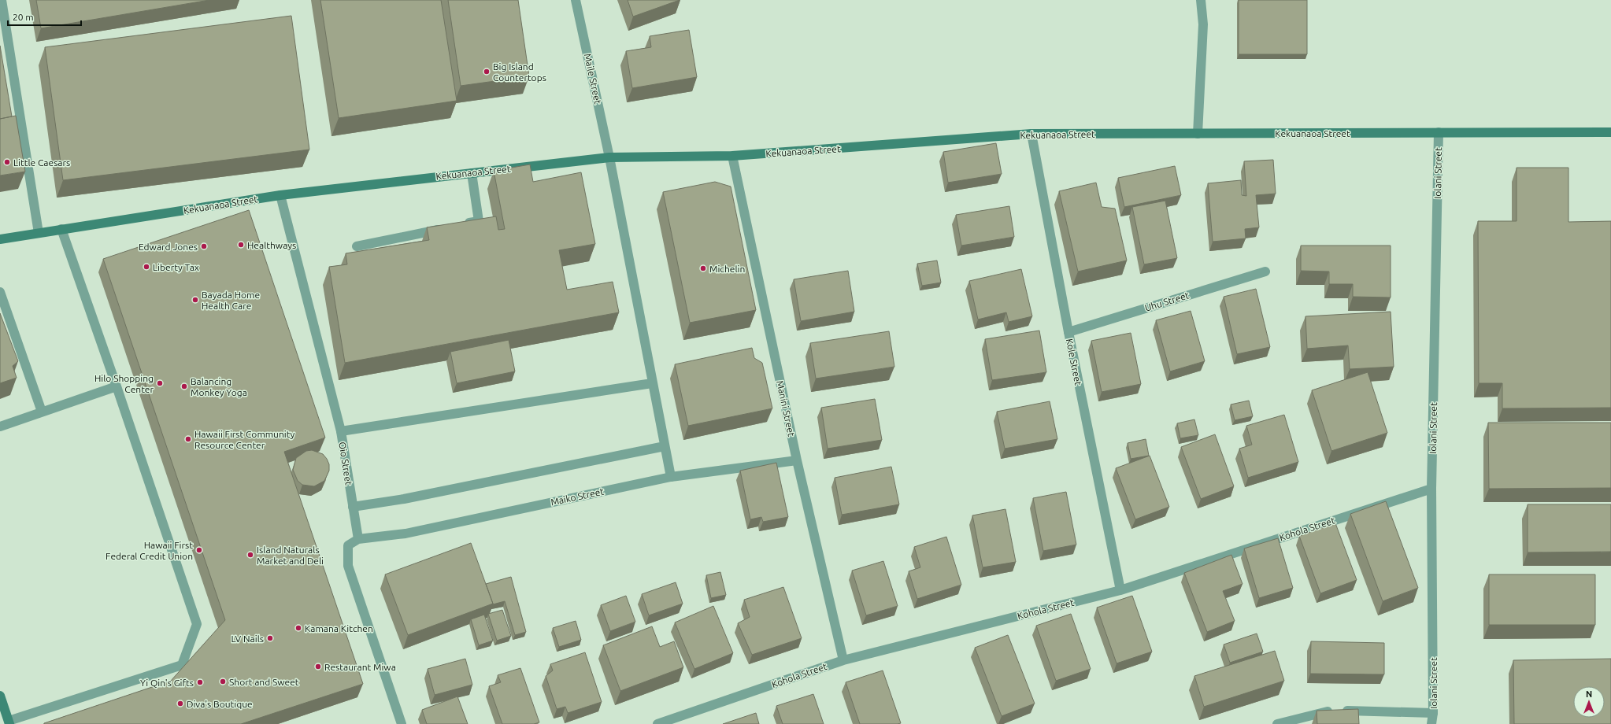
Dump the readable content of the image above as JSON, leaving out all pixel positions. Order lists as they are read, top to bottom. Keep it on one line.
{"streets":{"street":["Maile Street","Kekuanaoa Street","Iolani Street","Uhu Street","Kole Street","Manini Street","Oio Street","Maiko Street","Kohola Street"]},"crossings":[["Maile Street","Kekuanaoa Street"],["Maile Street","Maiko Street"],["Kekuanaoa Street","Iolani Street"],["Kekuanaoa Street","Kole Street"],["Kekuanaoa Street","Manini Street"],["Kekuanaoa Street","Oio Street"],["Iolani Street","Kohola Street"],["Uhu Street","Kole Street"],["Kole Street","Kohola Street"],["Manini Street","Maiko Street"],["Manini Street","Kohola Street"],["Oio Street","Maiko Street"]],"places":["Big Island Countertops","Little Caesars","Healthways","Edward Jones","Liberty Tax","Michelin","Bayada Home Health Care","Hilo Shopping Center","Balancing Monkey Yoga","Hawaii First Community Resource Center","Hawaii First Federal Credit Union","Island Naturals Market and Deli","Kamana Kitchen","LV Nails","Restaurant Miwa","Short and Sweet","Yi Qin's Gifts","Diva's Boutique"],"scale_bar":"20 m","north":"top"}
